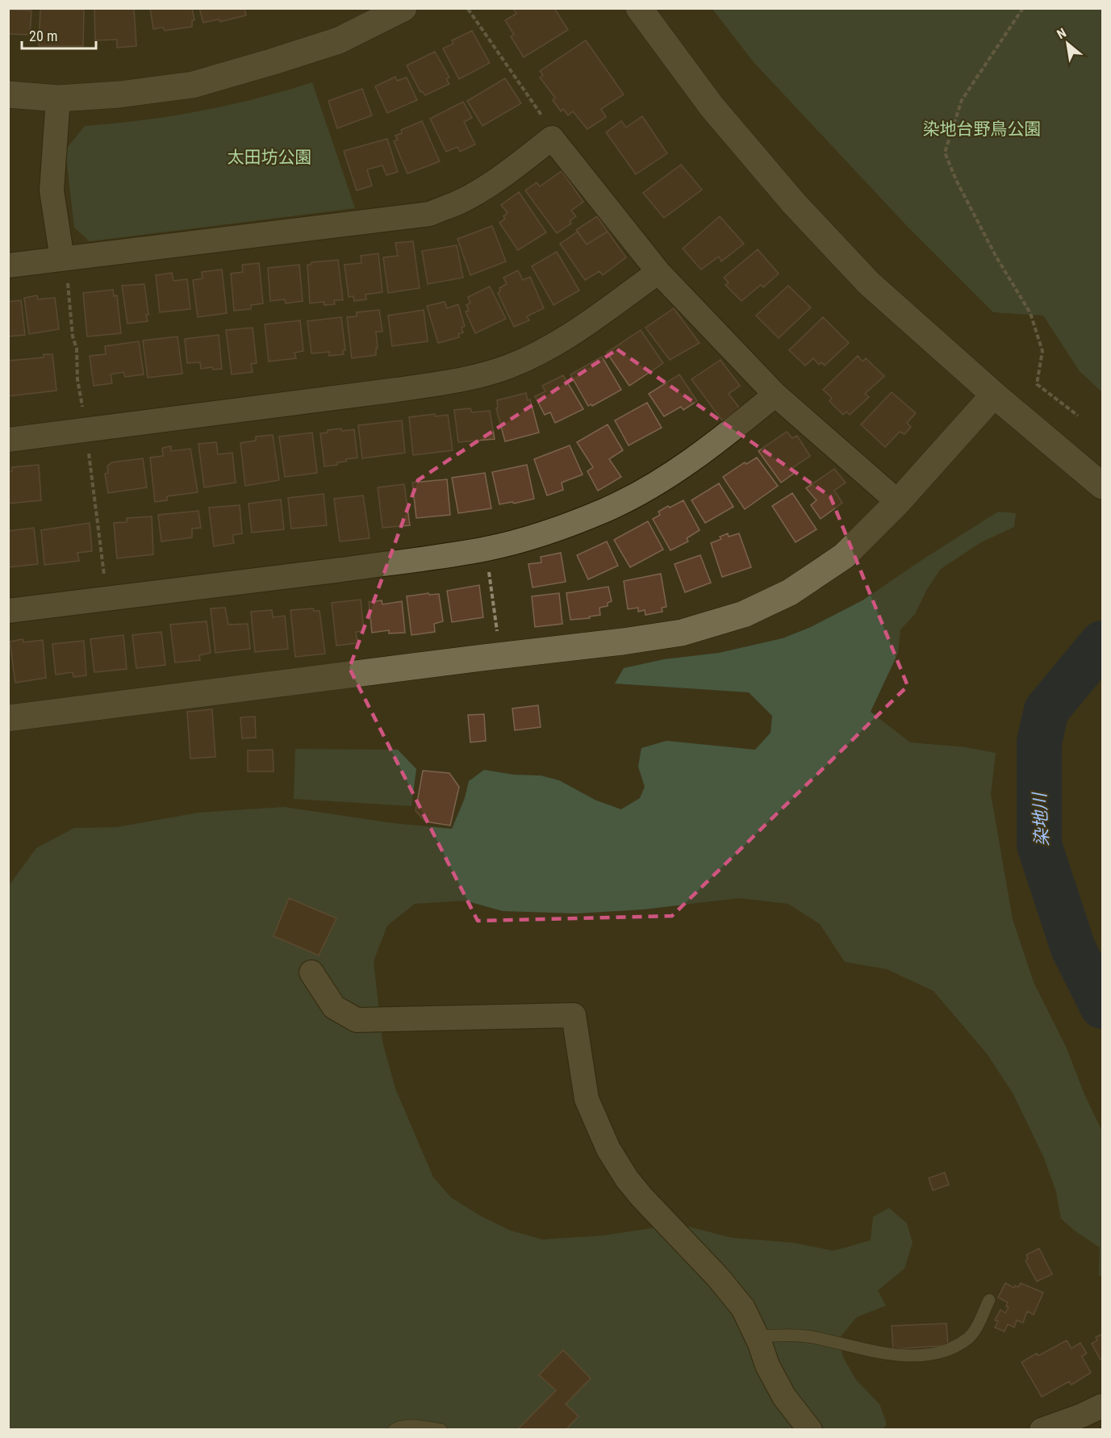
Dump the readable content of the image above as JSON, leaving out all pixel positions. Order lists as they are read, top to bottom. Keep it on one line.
{"water":["染地川"],"parks":["染地台野鳥公園","太田坊公園"],"scale_bar":"20 m","north":"top left"}
